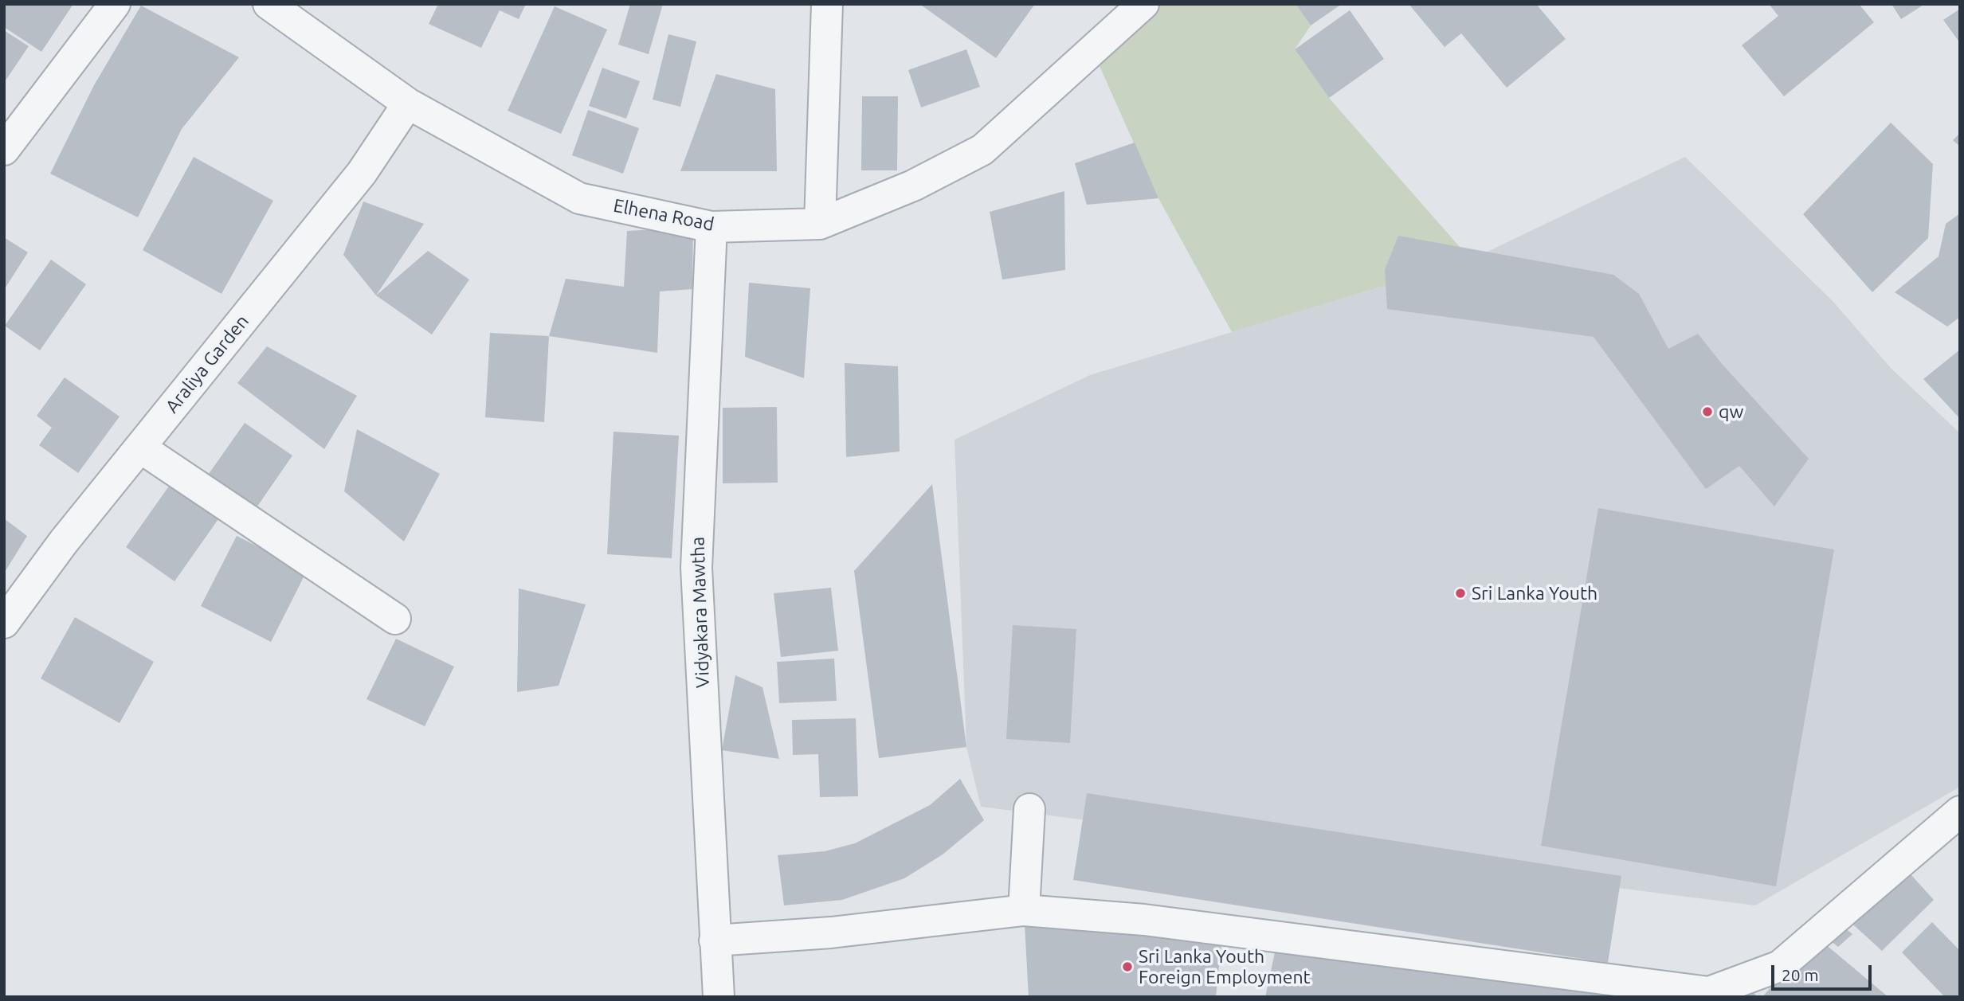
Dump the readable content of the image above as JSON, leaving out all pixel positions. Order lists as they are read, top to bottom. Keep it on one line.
{"streets":{"street":["Elhena Road","Araliya Garden","Vidyakara Mawtha"]},"crossings":[["Elhena Road","Araliya Garden"],["Elhena Road","Vidyakara Mawtha"]],"places":["qw","Sri Lanka Youth","Sri Lanka Youth Foreign Employment"],"scale_bar":"20 m"}
